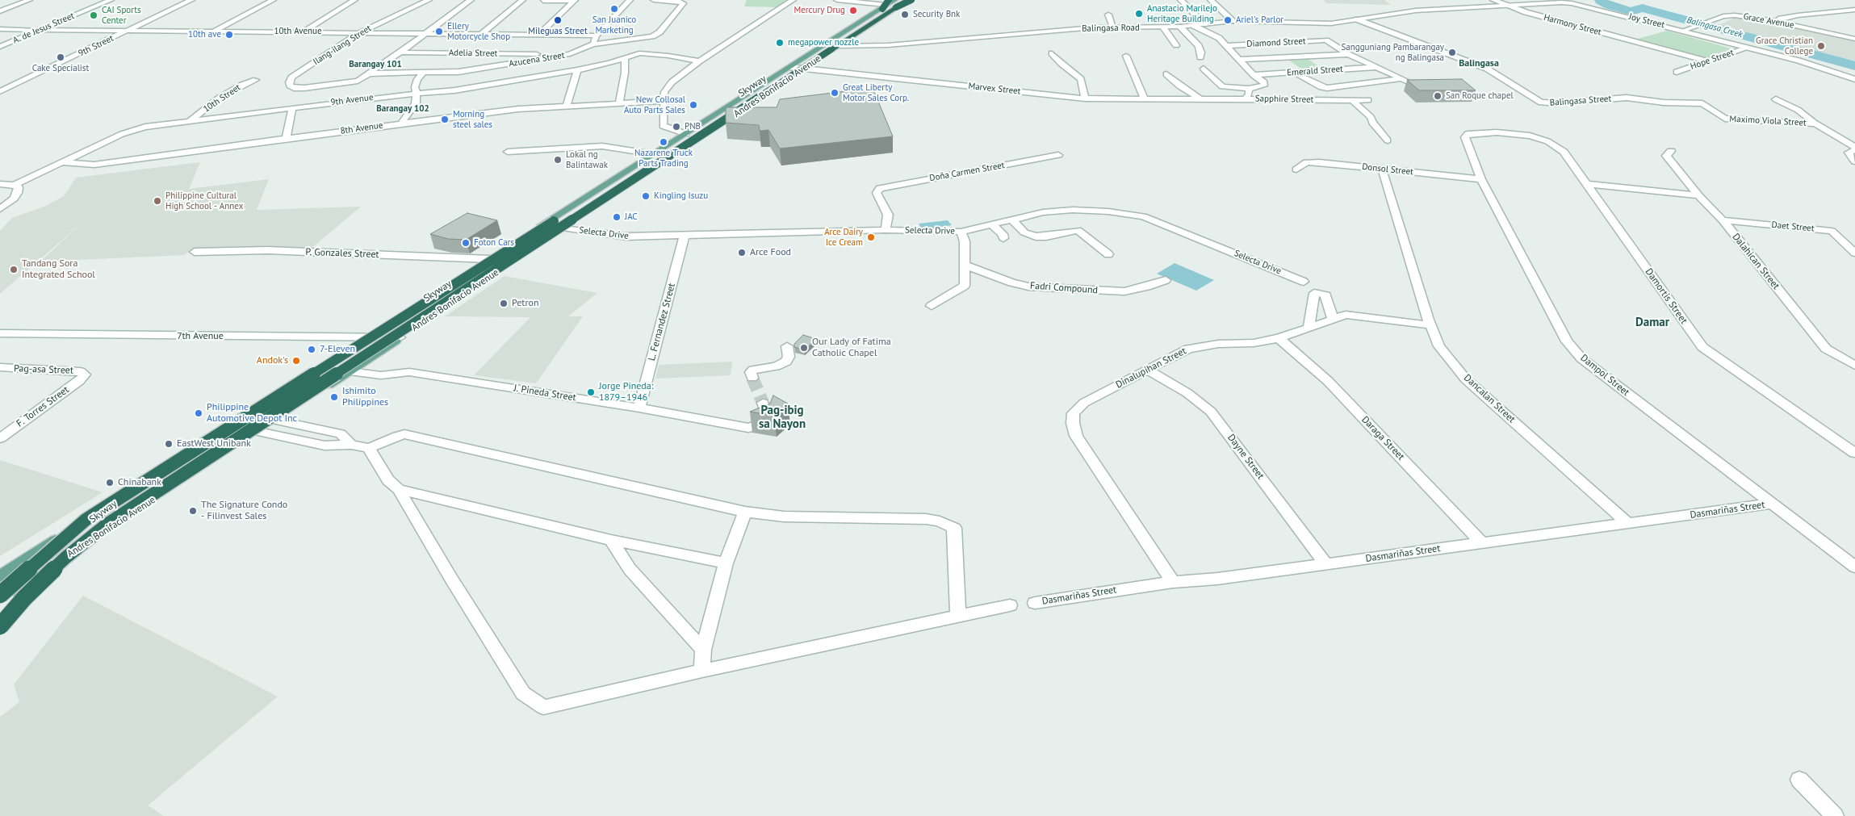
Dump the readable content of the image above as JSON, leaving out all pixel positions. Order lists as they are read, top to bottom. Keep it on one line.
{"streets":{"highway":["Skyway"],"main road":["Andres Bonifacio Avenue"],"street":["Joy Street","Grace Avenue","Harmony Street","A. de Jesus Street","Balingasa Road","10th Avenue","Diamond Street","Ilang-ilang Street","9th Street","Adelia Street","Azucena Street","Hope Street","Emerald Street","Marvex Street","10th Street","Sapphire Street","9th Avenue","Balingasa Street","Maximo Viola Street","8th Avenue","Donsol Street","Doña Carmen Street","Daet Street","Selecta Drive","P. Gonzales Street","Dalahican Street","Fadri Compound","Damortis Street","L. Fernandez Street","7th Avenue","Dinalupihan Street","Pag-asa Street","Dampol Street","J. Pineda Street","Dancalan Street","F. Torres Street","Daraga Street","Dayne Street","Dasmariñas Street"]},"crossings":[["Joy Street","Grace Avenue"],["Joy Street","Harmony Street"],["Joy Street","Hope Street"],["Harmony Street","Balingasa Road"],["Harmony Street","Hope Street"],["A. de Jesus Street","10th Avenue"],["Balingasa Road","Andres Bonifacio Avenue"],["Balingasa Road","Balingasa Street"],["10th Avenue","Ilang-ilang Street"],["10th Avenue","9th Street"],["Ilang-ilang Street","Azucena Street"],["Adelia Street","Azucena Street"],["Skyway","Andres Bonifacio Avenue"],["Andres Bonifacio Avenue","Marvex Street"],["Andres Bonifacio Avenue","Selecta Drive"],["Andres Bonifacio Avenue","P. Gonzales Street"],["Andres Bonifacio Avenue","7th Avenue"],["Andres Bonifacio Avenue","J. Pineda Street"],["Marvex Street","Sapphire Street"],["10th Street","9th Avenue"],["9th Avenue","8th Avenue"],["Balingasa Street","Maximo Viola Street"],["Donsol Street","Dampol Street"],["Donsol Street","Dancalan Street"],["Doña Carmen Street","Selecta Drive"],["Daet Street","Dalahican Street"],["Selecta Drive","L. Fernandez Street"],["Damortis Street","Dampol Street"],["L. Fernandez Street","J. Pineda Street"],["Dinalupihan Street","Dancalan Street"],["Dinalupihan Street","Daraga Street"],["Dinalupihan Street","Dayne Street"],["Dinalupihan Street","Dasmariñas Street"],["Pag-asa Street","F. Torres Street"],["Dampol Street","Dasmariñas Street"],["Dancalan Street","Dasmariñas Street"],["Daraga Street","Dasmariñas Street"],["Dayne Street","Dasmariñas Street"]],"districts":["Balingasa","Barangay 101","Barangay 102","Damar","Pag-ibig sa Nayon"],"water":["Balingasa Creek"],"places":["San Juanico Marketing","Mercury Drug","Anastacio Marilejo Heritage Building","Security Bnk","CAI Sports Center","Mileguas Street","Ariel's Parlor","Ellery Motorcycle Shop","10th ave","megapower nozzle","Grace Christian College","Sangguniang Pambarangay ng Balingasa","Cake Specialist","Great Liberty Motor Sales Corp.","San Roque chapel","New Collosal Auto Parts Sales","Morning steel sales","PNB","Nazarene Truck Parts Trading","Lokal ng Balintawak","Kingling Isuzu","Philippine Cultural High School - Annex","JAC","Arce Dairy Ice Cream","Foton Cars","Arce Food","Tandang Sora Integrated School","Petron","Our Lady of Fatima Catholic Chapel","7-Eleven","Andok's","Jorge Pineda: 1879–1946","Ishimito Philippines","Philippine Automotive Depot Inc","EastWest Unibank","Chinabank","The Signature Condo - Filinvest Sales"]}
